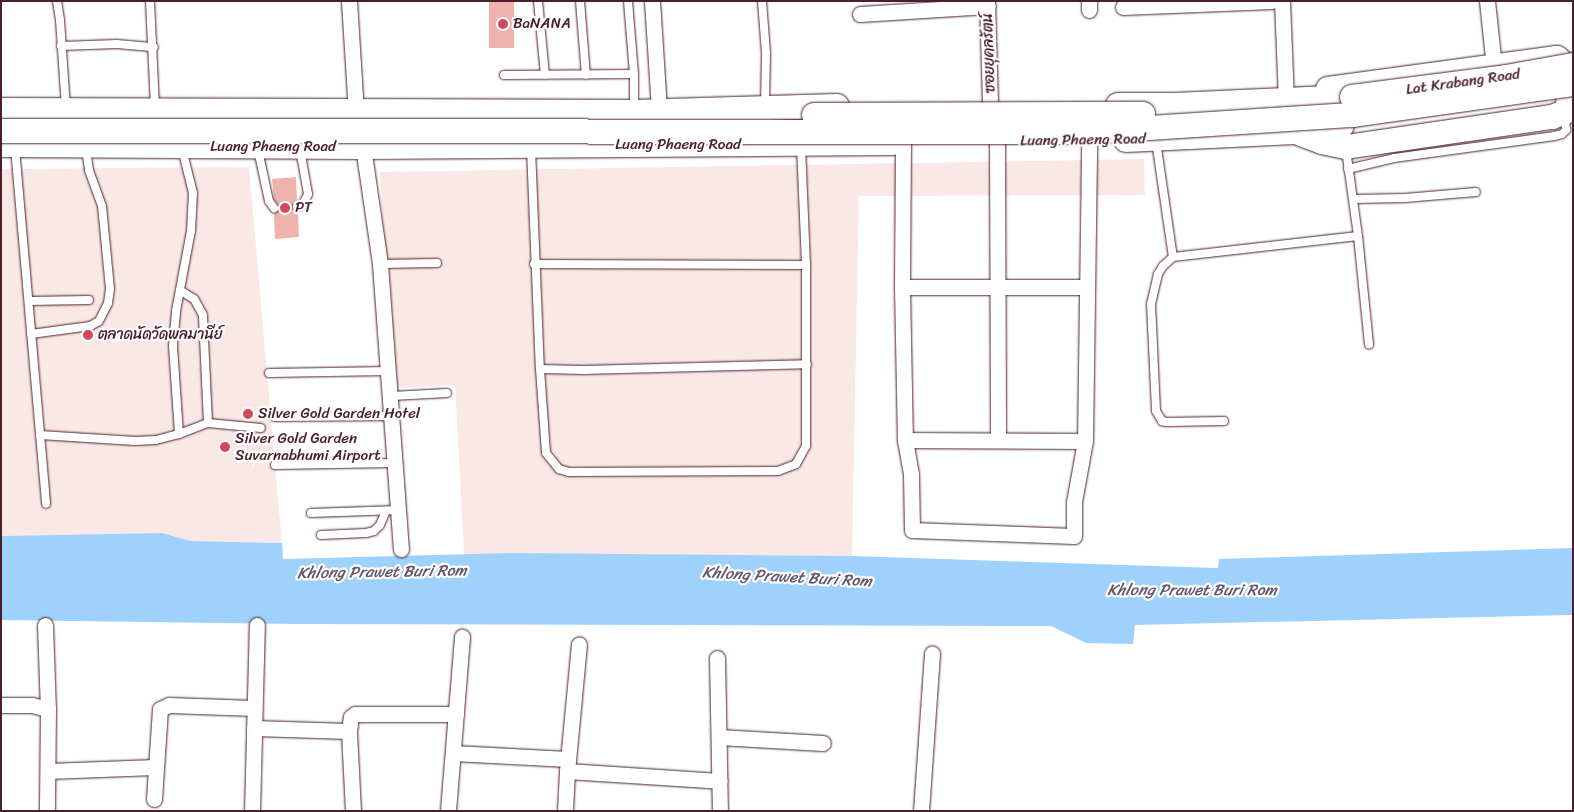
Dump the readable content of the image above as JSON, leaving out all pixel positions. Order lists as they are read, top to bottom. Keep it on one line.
{"streets":{"main road":["Lat Krabang Road","Luang Phaeng Road"],"street":["ซอยยุคลรัตน์"]},"crossings":[["Lat Krabang Road","Luang Phaeng Road"]],"water":["Khlong Prawet Buri Rom"],"places":["BaNANA","PT","ตลาดนัดวัดพลมานีย์","Silver Gold Garden Hotel","Silver Gold Garden Suvarnabhumi Airport"]}
